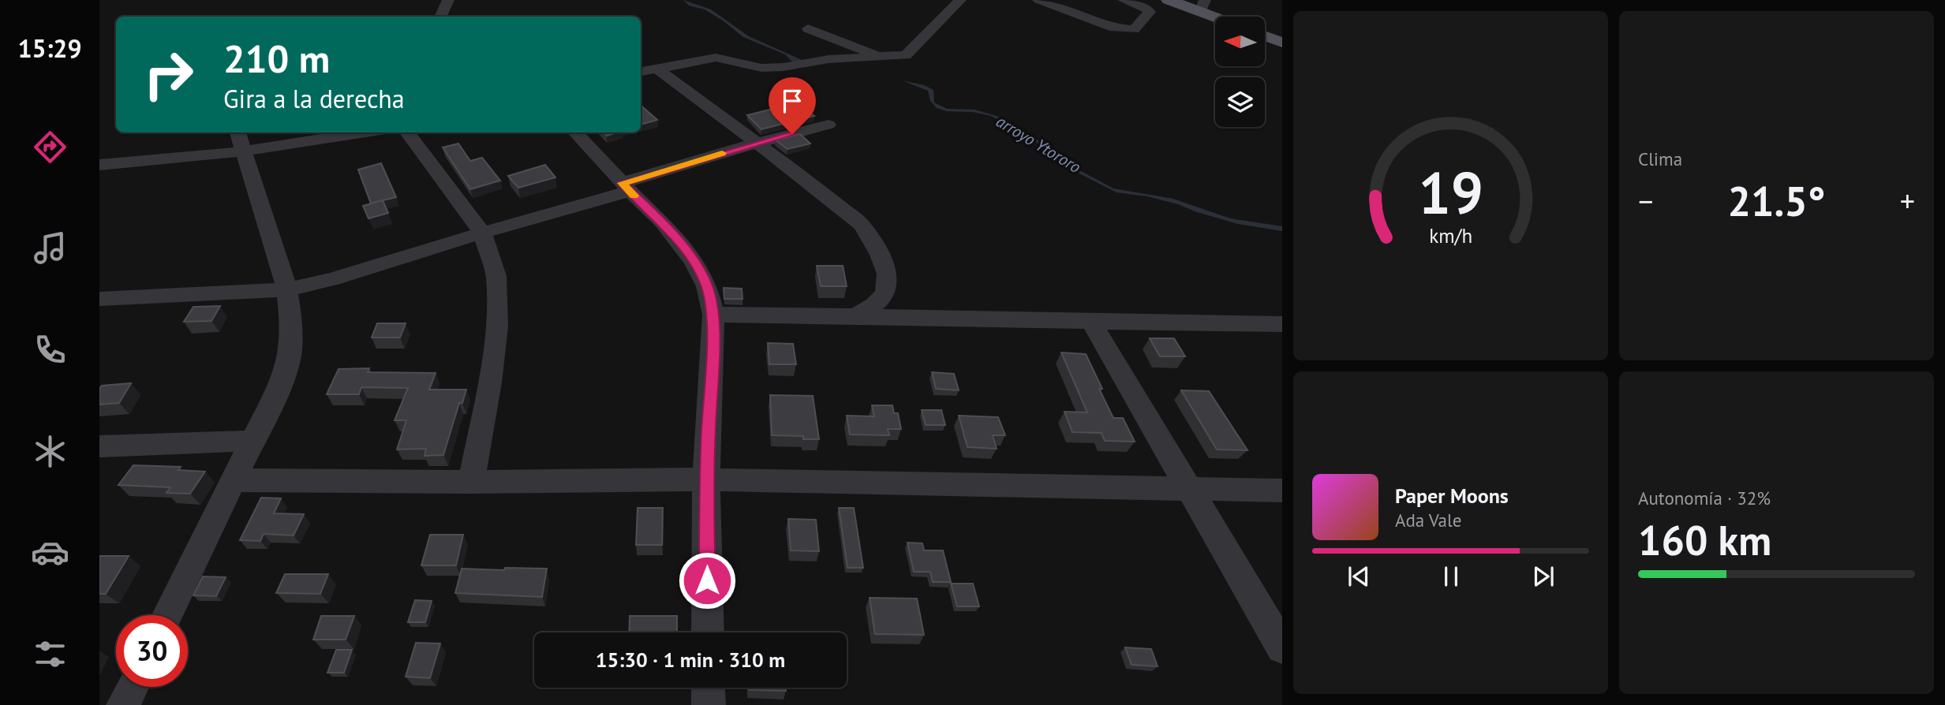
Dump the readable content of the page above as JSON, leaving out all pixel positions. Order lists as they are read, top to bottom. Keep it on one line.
{"water":["arroyo Ytororo"],"north":"left","page":{"tabs":"15:29","tile":["Clima",["Autonomía · 32%","160 km"]],"turn":["210 m","Gira a la derecha"],"heat":["−","21.5°","+"],"song":["Paper Moons","Ada Vale"],"limit":"30","trip":"15:30 · 1 min · 310 m","gauge":["19","km/h"]}}
